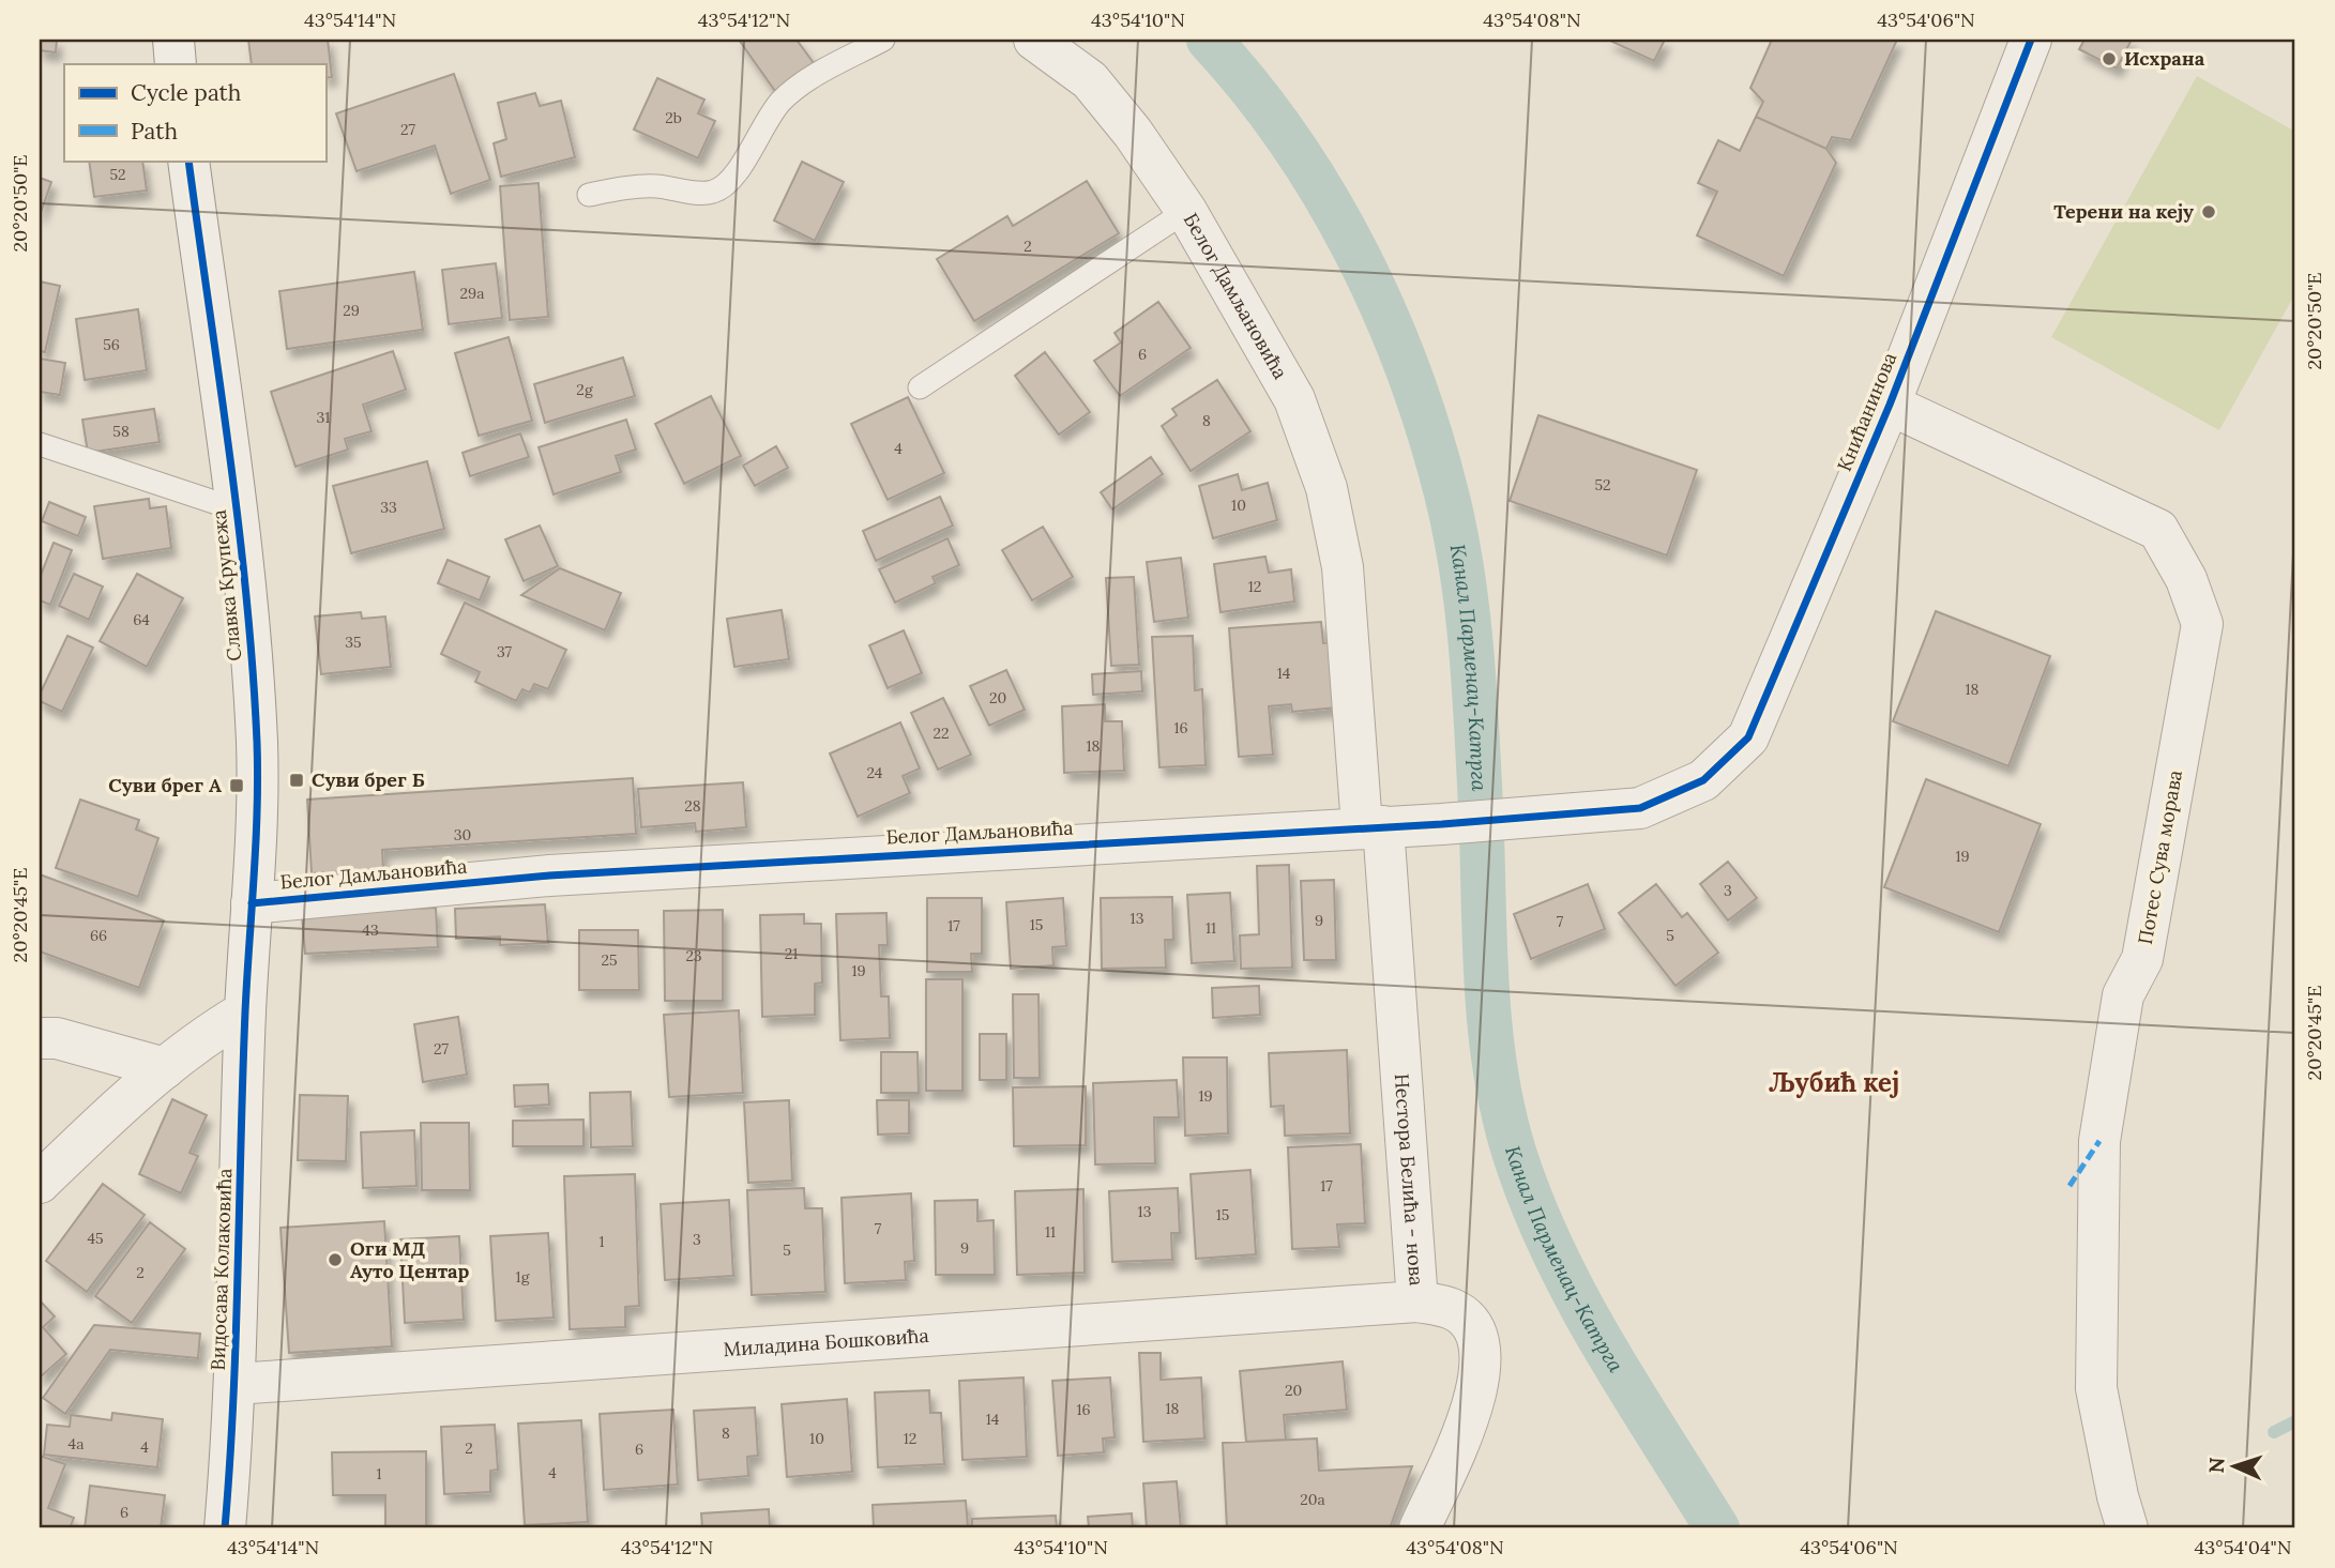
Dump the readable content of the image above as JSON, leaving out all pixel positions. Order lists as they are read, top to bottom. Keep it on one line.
{"streets":{"street":["Белог Дамљановића","Книћанинова","Славка Крупежа","Потес Сува морава","Нестора Белића - нова","Видосава Колаковића","Миладина Бошковића"]},"crossings":[["Белог Дамљановића","Книћанинова"],["Белог Дамљановића","Славка Крупежа"],["Белог Дамљановића","Нестора Белића - нова"],["Книћанинова","Потес Сува морава"],["Славка Крупежа","Видосава Колаковића"],["Нестора Белића - нова","Миладина Бошковића"],["Видосава Колаковића","Миладина Бошковића"]],"districts":["Љубић кеј"],"water":["Канал Парменац-Катрга"],"places":{"other":["Исхрана","Терени на кеју","Оги МД Ауто Центар"],"transit":["Суви брег Б","Суви брег А"]},"house_numbers":["2b","27","52","2","29a","29","56","6","2g","31","8","58","4","52","10","33","12","64","35","37","14","18","20","16","22","18","24","28","30","19","3","13","9","7","15","17","11","43","66","5","21","23","25","19","27","19","17","13","15","7","11","45","3","1","9","5","2","1g","20","18","16","14","8","10","12","4a","4","2","6","4","1","20a","6"],"legend":["Cycle path","Path"],"north":"left","coordinates":["43°54'14\"N","43°54'12\"N","43°54'10\"N","43°54'08\"N","43°54'06\"N","20°20'50\"E","20°20'45\"E","43°54'04\"N"]}
